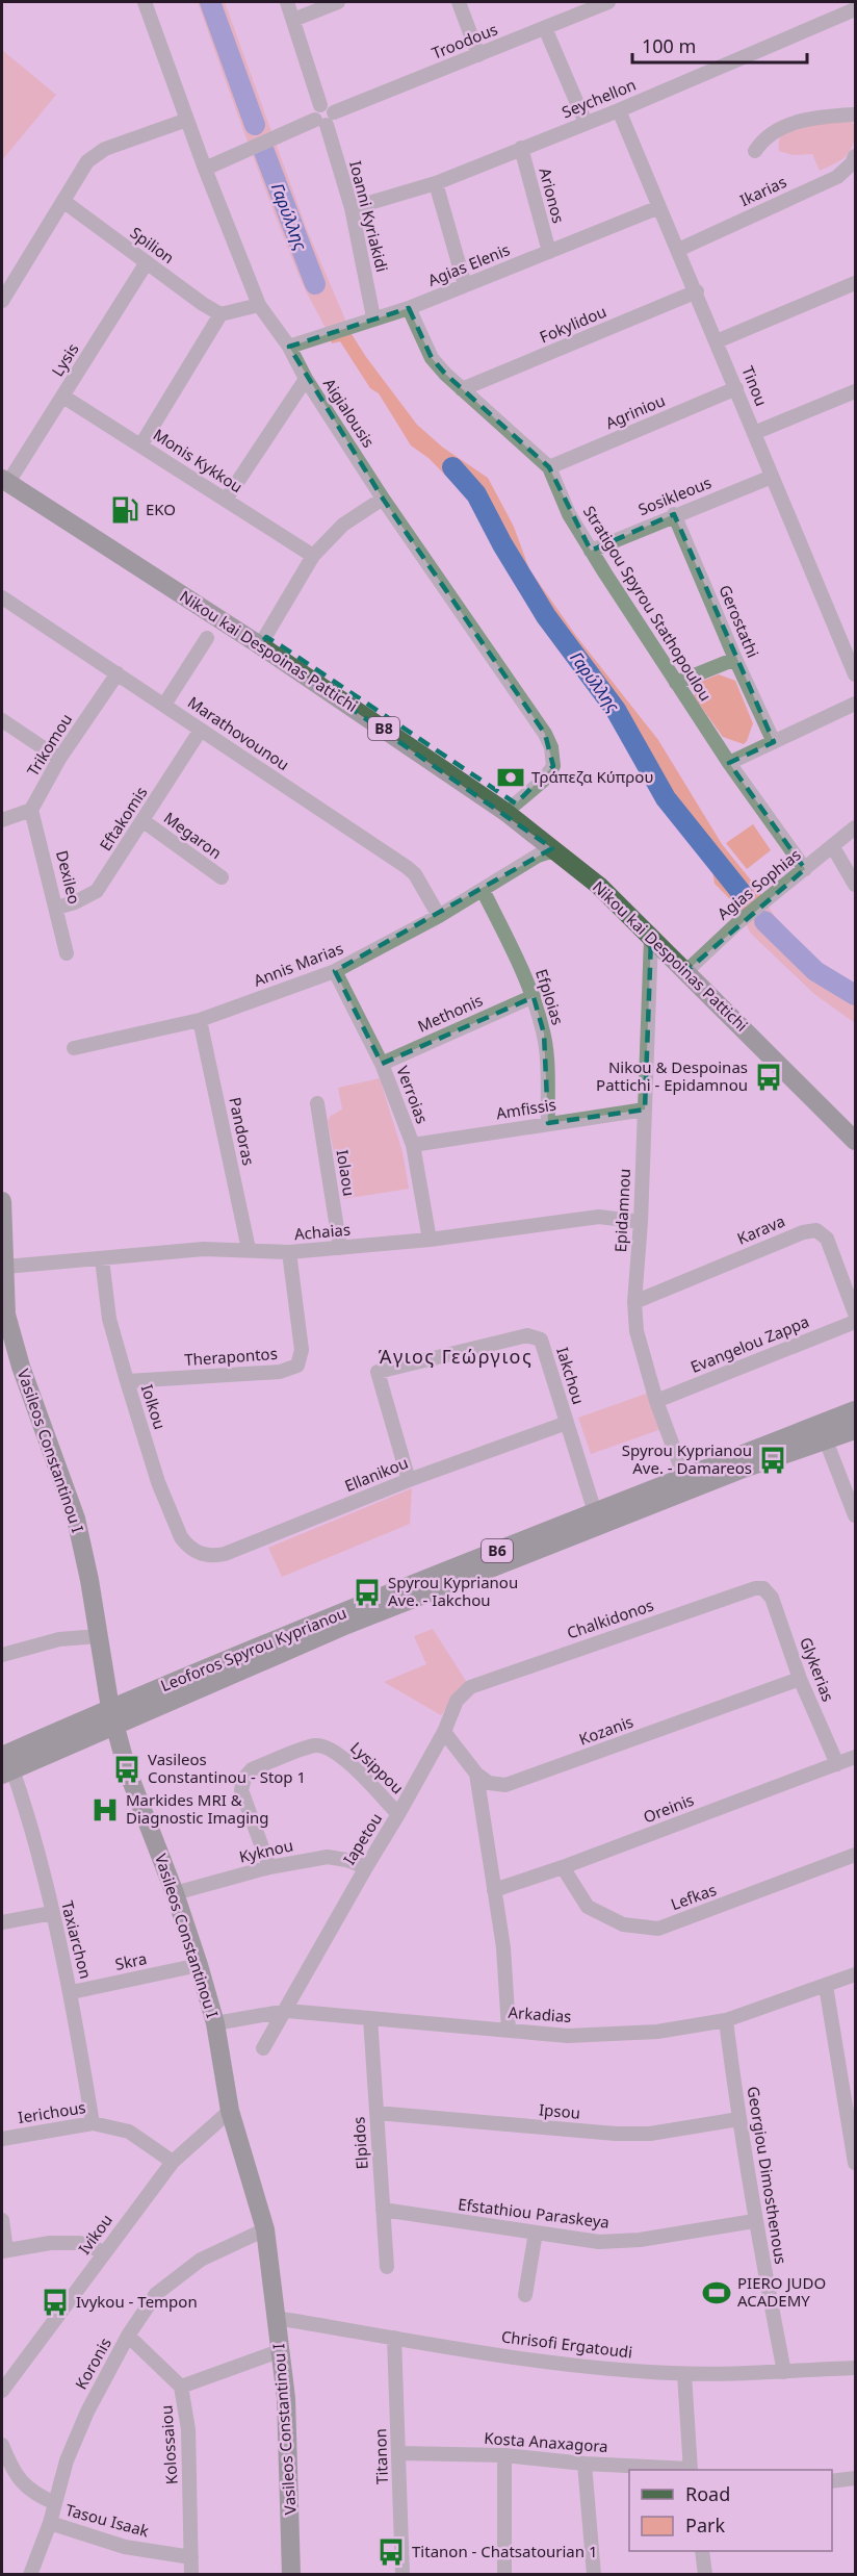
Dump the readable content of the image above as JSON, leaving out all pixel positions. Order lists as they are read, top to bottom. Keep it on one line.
{"streets":{"main road":["Nikou kai Despoinas Pattichi","B8","Vasileos Constantinou I","B6","Leoforos Spyrou Kyprianou"],"street":["Troodous","Seychellon","Ikarias","Arionos","Ioanni Kyriakidi","Spilion","Agias Elenis","Fokylidou","Lysis","Tinou","Agriniou","Aigialousis","Monis Kykkou","Sosikleous","Stratigou Spyrou Stathopoulou","Gerostathi","Marathovounou","Trikomou","Eftakomis","Megaron","Dexileo","Agias Sophias","Annis Marias","Efploias","Methonis","Verroias","Amfissis","Pandoras","Iolaou","Epidamnou","Karava","Achaias","Evangelou Zappa","Therapontos","Iakchou","Iolkou","Ellanikou","Chalkidonos","Glykerias","Kozanis","Lysippou","Oreinis","Iapetou","Kyknou","Lefkas","Taxiarchon","Skra","Arkadias","Ipsou","Ierichous","Elpidos","Georgiou Dimosthenous","Efstathiou Paraskeya","Ivikou","Chrisofi Ergatoudi","Koronis","Kosta Anaxagora","Kolossaiou","Titanon","Tasou Isaak"]},"crossings":[["Troodous","Ioanni Kyriakidi"],["Seychellon","Arionos"],["Seychellon","Ioanni Kyriakidi"],["Seychellon","Tinou"],["Ikarias","Tinou"],["Arionos","Agias Elenis"],["Ioanni Kyriakidi","Agias Elenis"],["Spilion","Lysis"],["Agias Elenis","Tinou"],["Agias Elenis","Aigialousis"],["Agias Elenis","Stratigou Spyrou Stathopoulou"],["Fokylidou","Tinou"],["Fokylidou","Stratigou Spyrou Stathopoulou"],["Lysis","Monis Kykkou"],["Lysis","Nikou kai Despoinas Pattichi"],["Tinou","Agriniou"],["Tinou","Sosikleous"],["Agriniou","Stratigou Spyrou Stathopoulou"],["Aigialousis","Nikou kai Despoinas Pattichi"],["Sosikleous","Stratigou Spyrou Stathopoulou"],["Sosikleous","Gerostathi"],["Stratigou Spyrou Stathopoulou","Agias Sophias"],["Nikou kai Despoinas Pattichi","Agias Sophias"],["Nikou kai Despoinas Pattichi","Annis Marias"],["Nikou kai Despoinas Pattichi","Epidamnou"],["Marathovounou","Trikomou"],["Marathovounou","Eftakomis"],["Marathovounou","Annis Marias"],["Trikomou","Dexileo"],["Eftakomis","Megaron"],["Eftakomis","Dexileo"],["Annis Marias","Efploias"],["Annis Marias","Verroias"],["Annis Marias","Pandoras"],["Efploias","Methonis"],["Efploias","Amfissis"],["Methonis","Verroias"],["Verroias","Amfissis"],["Verroias","Achaias"],["Amfissis","Epidamnou"],["Pandoras","Achaias"],["Iolaou","Achaias"],["Epidamnou","Karava"],["Epidamnou","Achaias"],["Epidamnou","Evangelou Zappa"],["Epidamnou","Leoforos Spyrou Kyprianou"],["Achaias","Therapontos"],["Achaias","Iolkou"],["Achaias","Vasileos Constantinou I"],["Therapontos","Iolkou"],["Iakchou","Ellanikou"],["Iakchou","Leoforos Spyrou Kyprianou"],["Iolkou","Ellanikou"],["Vasileos Constantinou I","Leoforos Spyrou Kyprianou"],["Vasileos Constantinou I","Kyknou"],["Vasileos Constantinou I","Skra"],["Vasileos Constantinou I","Arkadias"],["Vasileos Constantinou I","Ivikou"],["Vasileos Constantinou I","Chrisofi Ergatoudi"],["Vasileos Constantinou I","Koronis"],["Chalkidonos","Glykerias"],["Chalkidonos","Iapetou"],["Leoforos Spyrou Kyprianou","Taxiarchon"],["Glykerias","Kozanis"],["Glykerias","Oreinis"],["Lysippou","Iapetou"],["Lysippou","Kyknou"],["Oreinis","Lefkas"],["Iapetou","Kyknou"],["Iapetou","Arkadias"],["Taxiarchon","Skra"],["Taxiarchon","Ierichous"],["Arkadias","Elpidos"],["Arkadias","Georgiou Dimosthenous"],["Ipsou","Elpidos"],["Ipsou","Georgiou Dimosthenous"],["Ierichous","Ivikou"],["Elpidos","Efstathiou Paraskeya"],["Georgiou Dimosthenous","Efstathiou Paraskeya"],["Georgiou Dimosthenous","Chrisofi Ergatoudi"],["Chrisofi Ergatoudi","Titanon"],["Koronis","Kolossaiou"],["Koronis","Tasou Isaak"],["Kosta Anaxagora","Titanon"],["Kolossaiou","Tasou Isaak"]],"districts":["Άγιος Γεώργιος"],"water":["Γαρύλλης"],"places":{"fuel station":["EKO"],"bank":["Τράπεζα Κύπρου"],"bus stop":["Nikou & Despoinas Pattichi - Epidamnou","Spyrou Kyprianou Ave. - Damareos","Spyrou Kyprianou Ave. - Iakchou","Vasileos Constantinou - Stop 1","Ivykou - Tempon","Titanon - Chatsatourian 1"],"hospital":["Markides MRI & Diagnostic Imaging"],"sports":["PIERO JUDO ACADEMY"]},"legend":["Road","Park"],"scale_bar":"100 m"}
